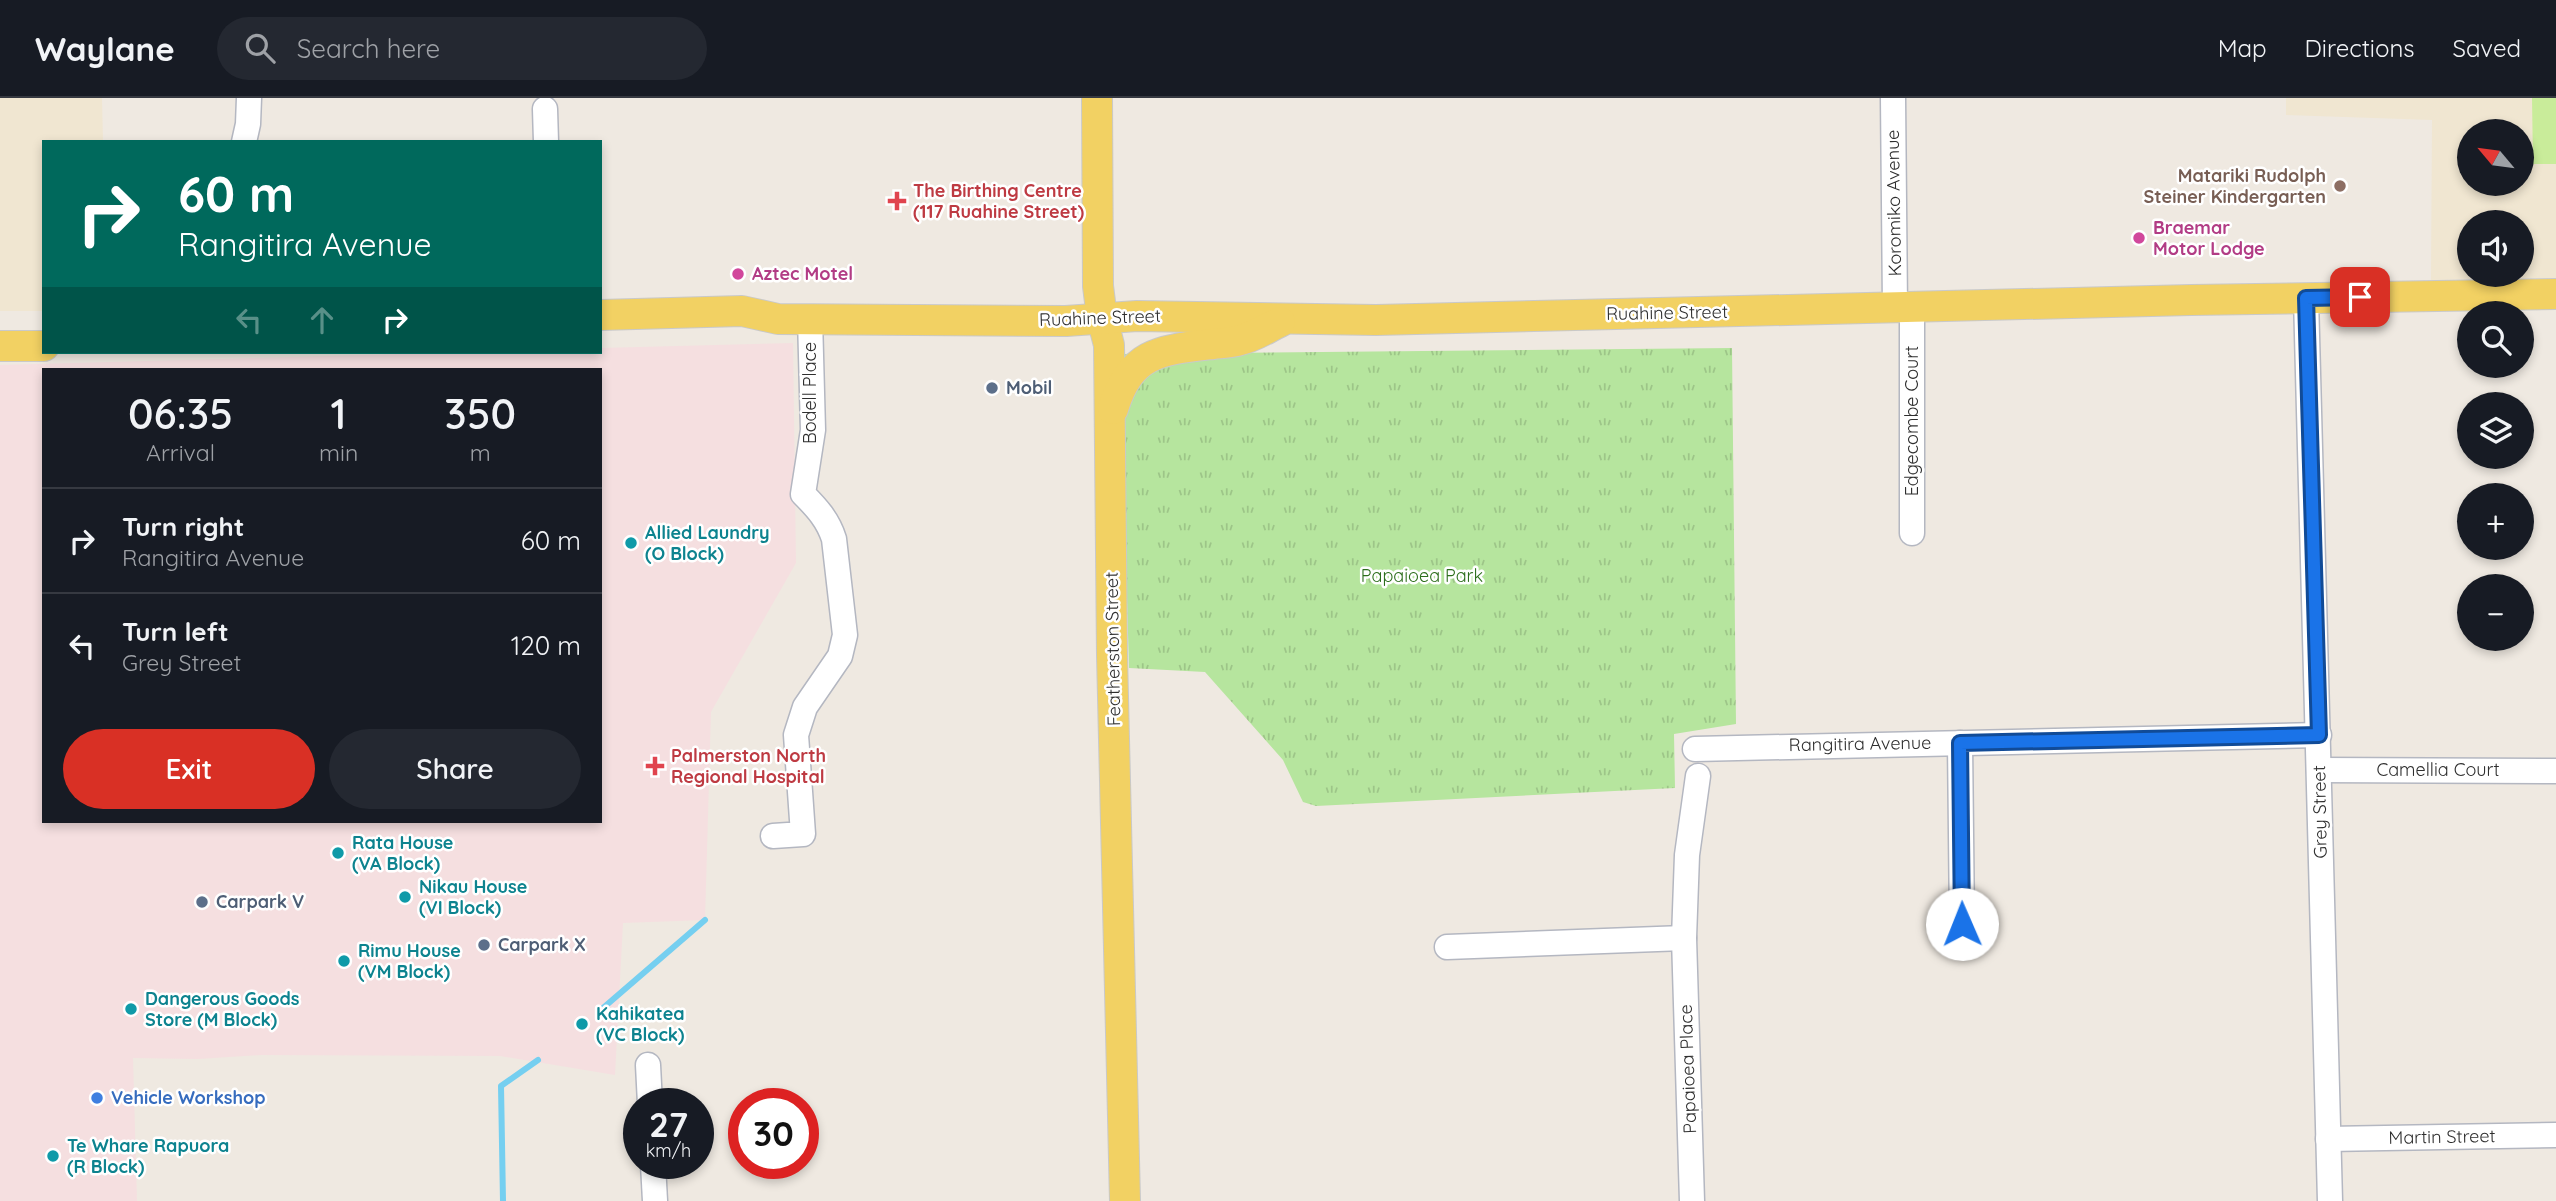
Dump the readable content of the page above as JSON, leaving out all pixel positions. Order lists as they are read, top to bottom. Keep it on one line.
{"streets":{"main road":["Ruahine Street","Featherston Street"],"street":["Koromiko Avenue","Bodell Place","Edgecombe Court","Rangitira Avenue","Camellia Court","Grey Street","Papaioea Place","Martin Street"]},"crossings":[["Koromiko Avenue","Ruahine Street"],["Koromiko Avenue","Edgecombe Court"],["Ruahine Street","Bodell Place"],["Ruahine Street","Edgecombe Court"],["Ruahine Street","Featherston Street"],["Ruahine Street","Grey Street"],["Rangitira Avenue","Grey Street"],["Camellia Court","Grey Street"],["Grey Street","Martin Street"]],"parks":["Papaioea Park"],"places":{"other":["Matariki Rudolph Steiner Kindergarten","Braemar Motor Lodge","Aztec Motel","Mobil","Allied Laundry (O Block)","Rata House (VA Block)","Nikau House (VI Block)","Carpark V","Carpark X","Rimu House (VM Block)","Dangerous Goods Store (M Block)","Kahikatea (VC Block)","Vehicle Workshop","Te Whare Rapuora (R Block)"],"health":["The Birthing Centre (117 Ruahine Street)","Palmerston North Regional Hospital"]},"north":"top left","page":{"header":"Waylane","search":"Search here","nav":["Map","Directions","Saved"],"map_buttons":["+","−"],"turn":["60 m","Rangitira Avenue"],"eta":["06:35","Arrival","1","min","350","m"],"list":[{"name":"Turn right","note":"Rangitira Avenue","value":"60 m"},{"name":"Turn left","note":"Grey Street","value":"120 m"}],"buttons":["Exit","Share"],"speed":"27 km/h","limit":"30"}}
